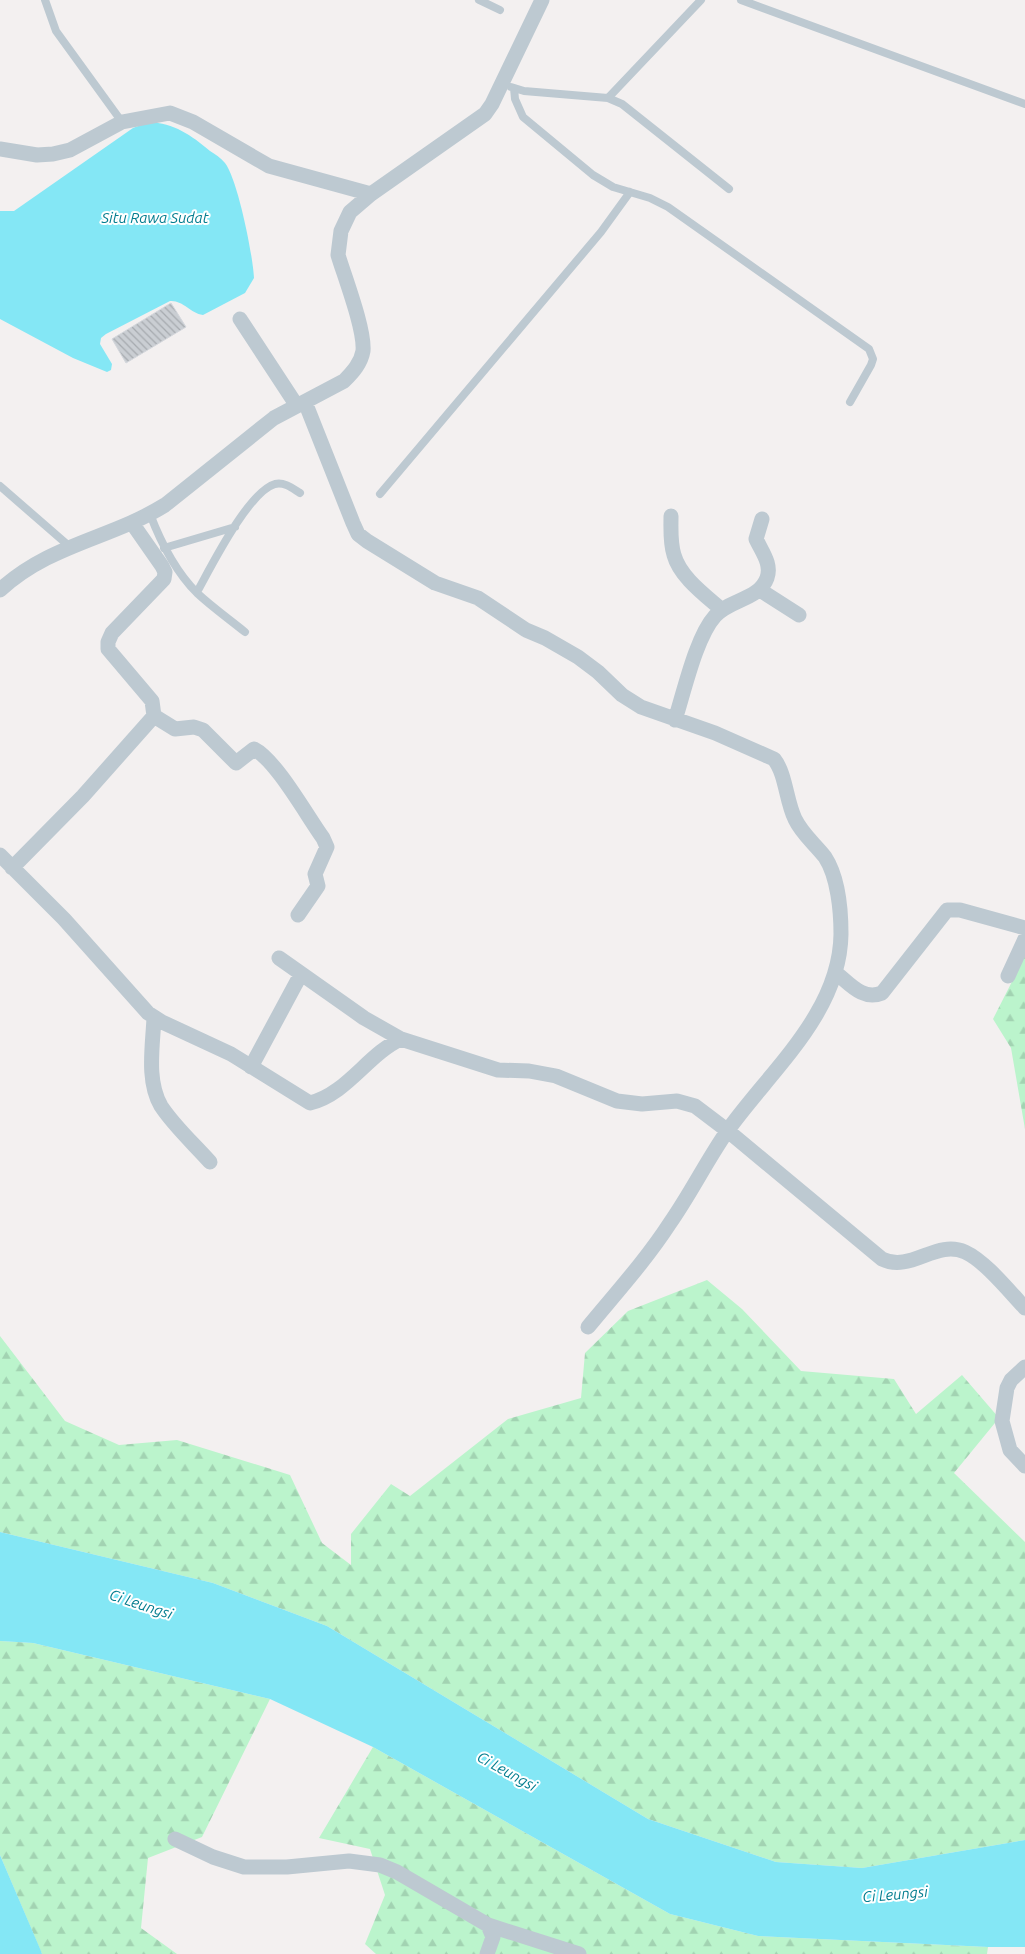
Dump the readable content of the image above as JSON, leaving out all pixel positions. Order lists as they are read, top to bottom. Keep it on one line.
{"water":["Situ Rawa Sudat","Ci Leungsi"]}
